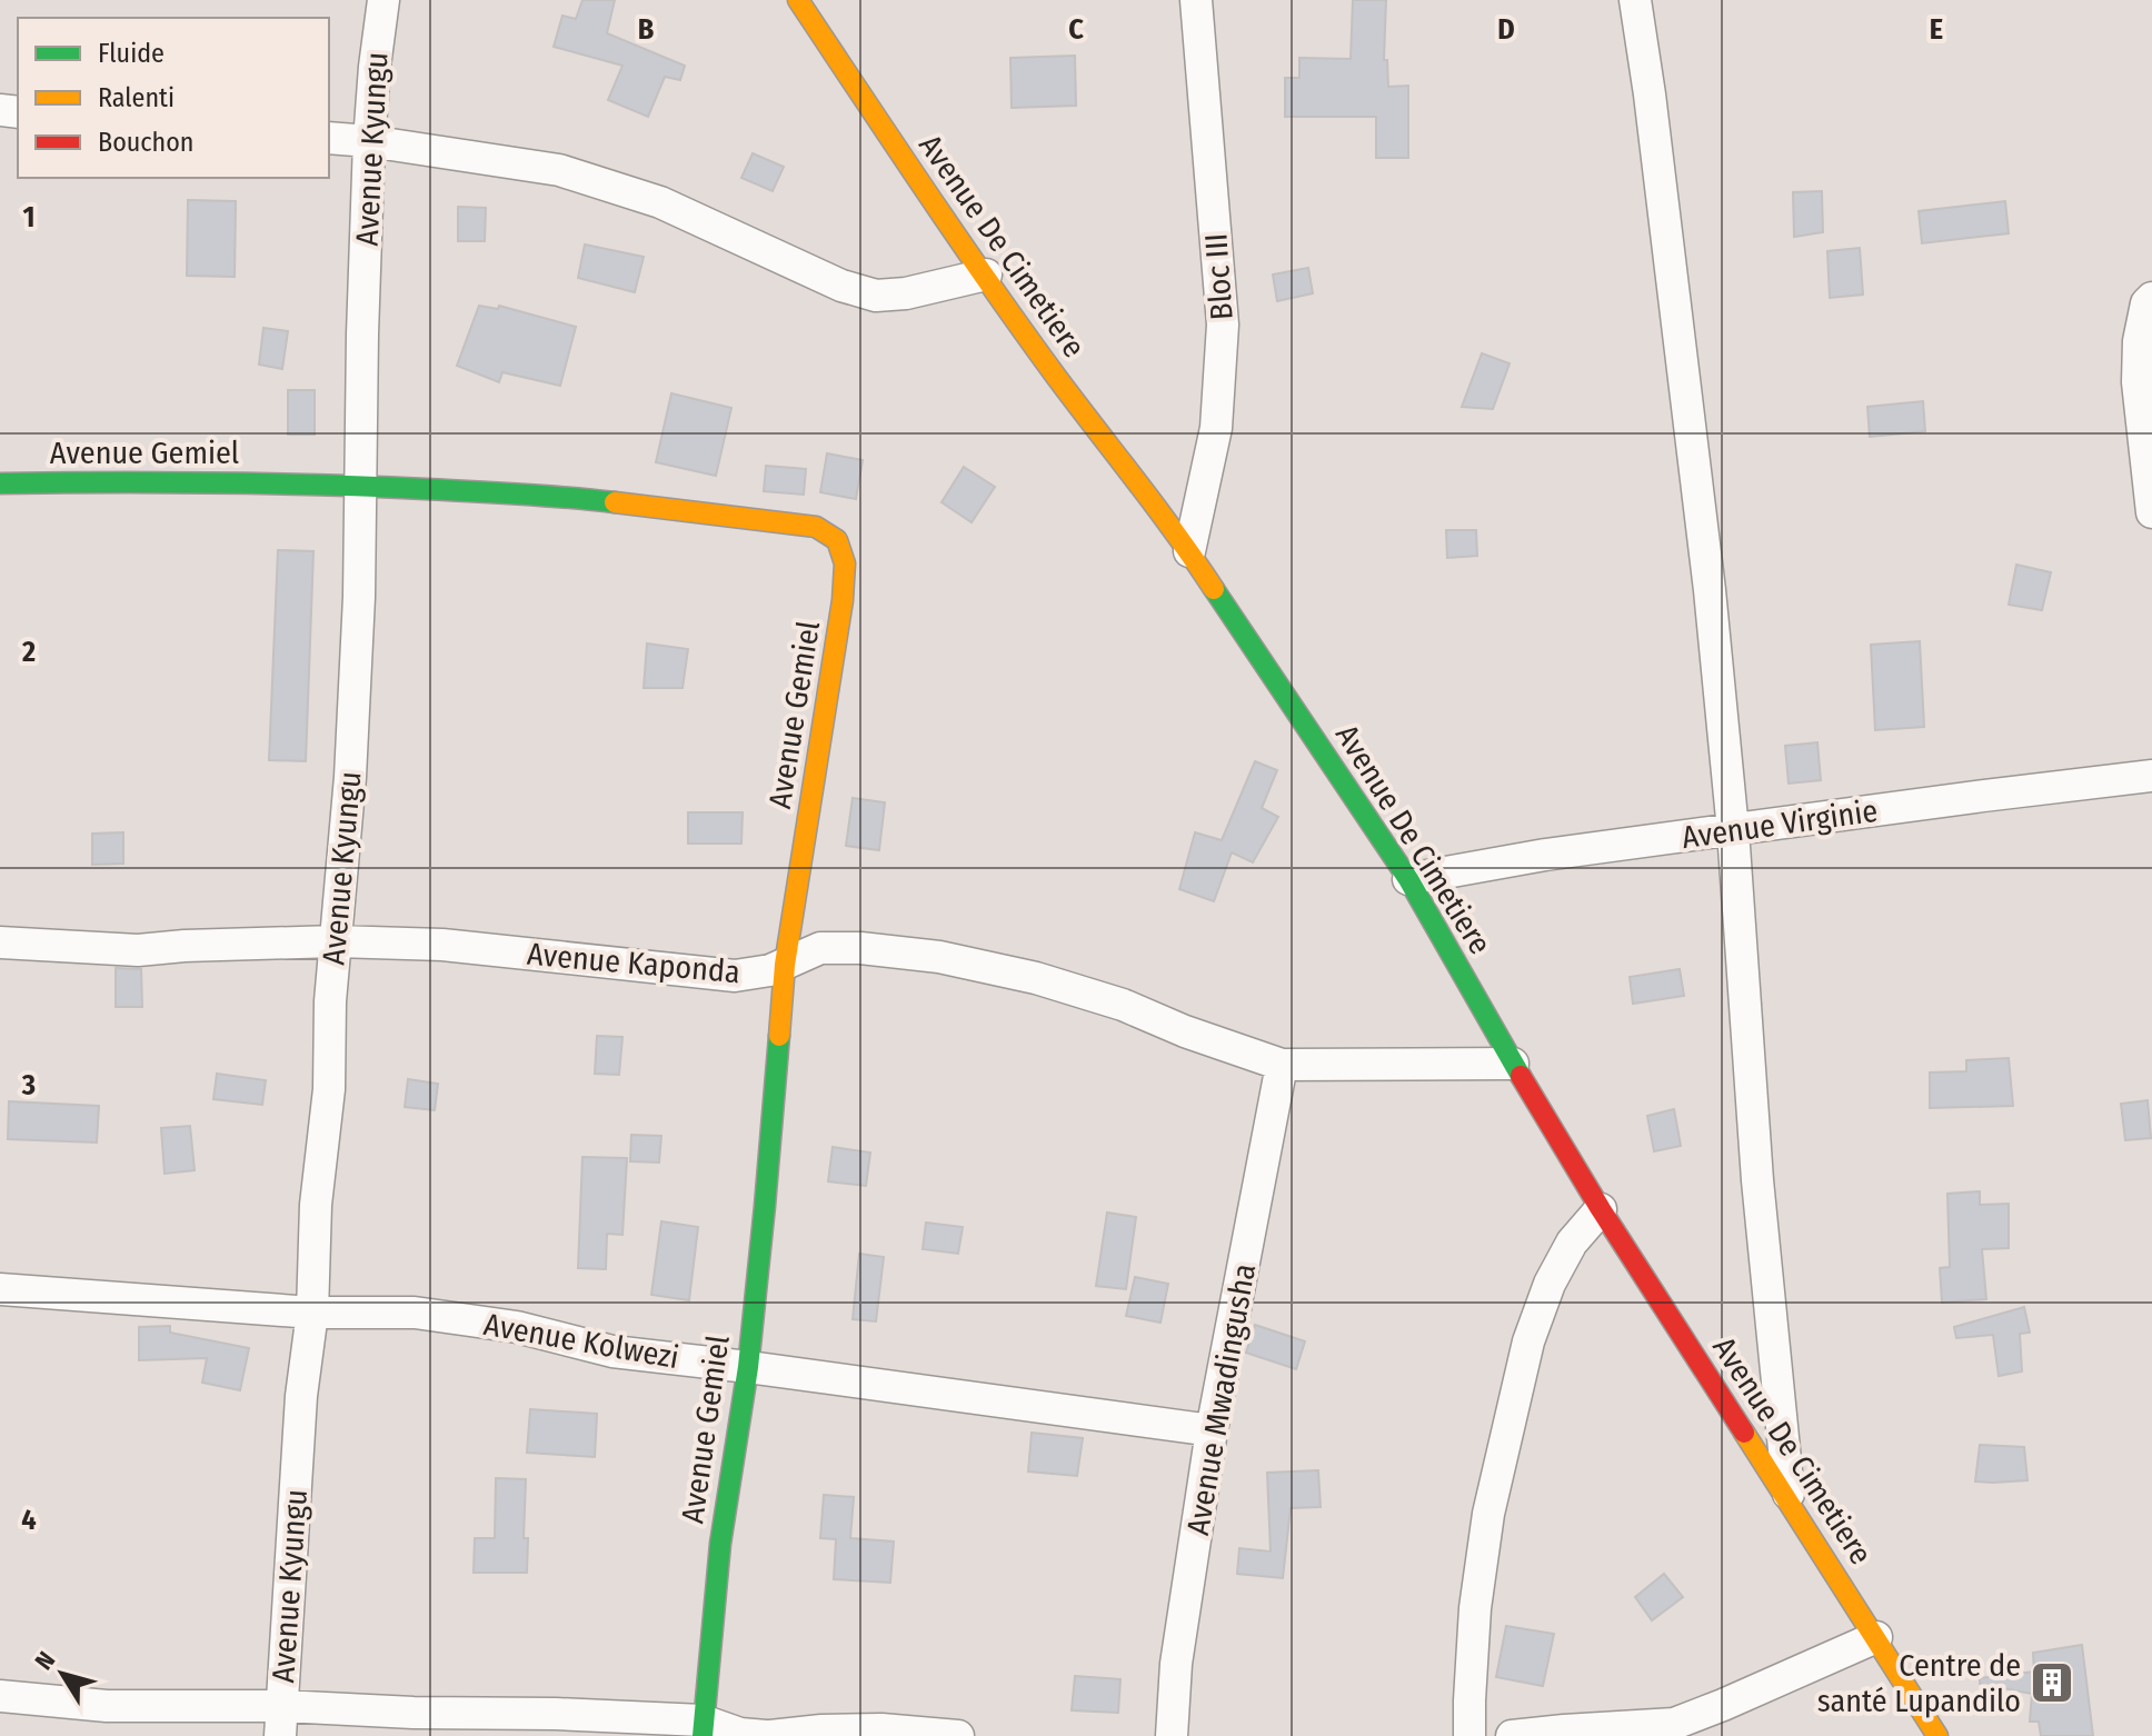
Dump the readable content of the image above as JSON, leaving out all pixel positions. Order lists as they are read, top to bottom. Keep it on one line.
{"streets":{"street":["Avenue Kyungu","Avenue De Cimetiere","Bloc III","Avenue Gemiel","Avenue Virginie","Avenue Kaponda","Avenue Kolwezi","Avenue Mwadingusha"]},"crossings":[["Avenue Kyungu","Avenue Gemiel"],["Avenue Kyungu","Avenue Kaponda"],["Avenue Kyungu","Avenue Kolwezi"],["Avenue De Cimetiere","Bloc III"],["Avenue De Cimetiere","Avenue Virginie"],["Avenue De Cimetiere","Avenue Kaponda"],["Avenue Gemiel","Avenue Kaponda"],["Avenue Gemiel","Avenue Kolwezi"],["Avenue Kaponda","Avenue Mwadingusha"],["Avenue Kolwezi","Avenue Mwadingusha"]],"places":{"building":["Centre de santé Lupandilo"]},"legend":["Fluide","Ralenti","Bouchon"],"north":"top left","grid":{"columns":["B","C","D","E"],"rows":["1","2","3","4"]}}
